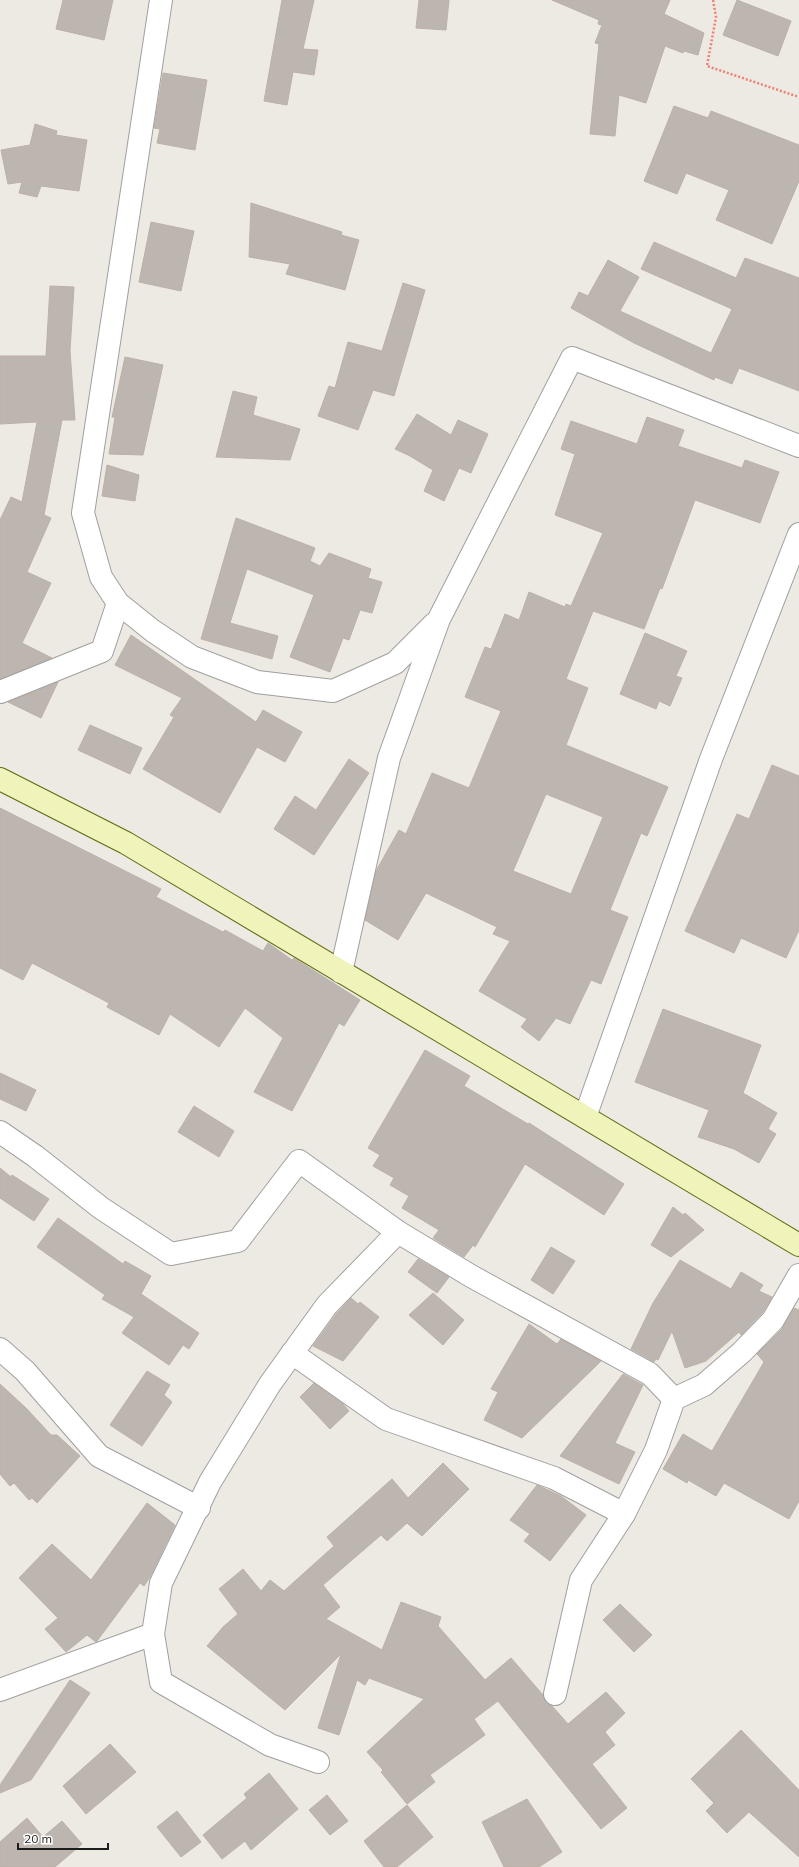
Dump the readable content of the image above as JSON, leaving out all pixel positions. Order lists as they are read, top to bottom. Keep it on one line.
{"scale_bar":"20 m"}
